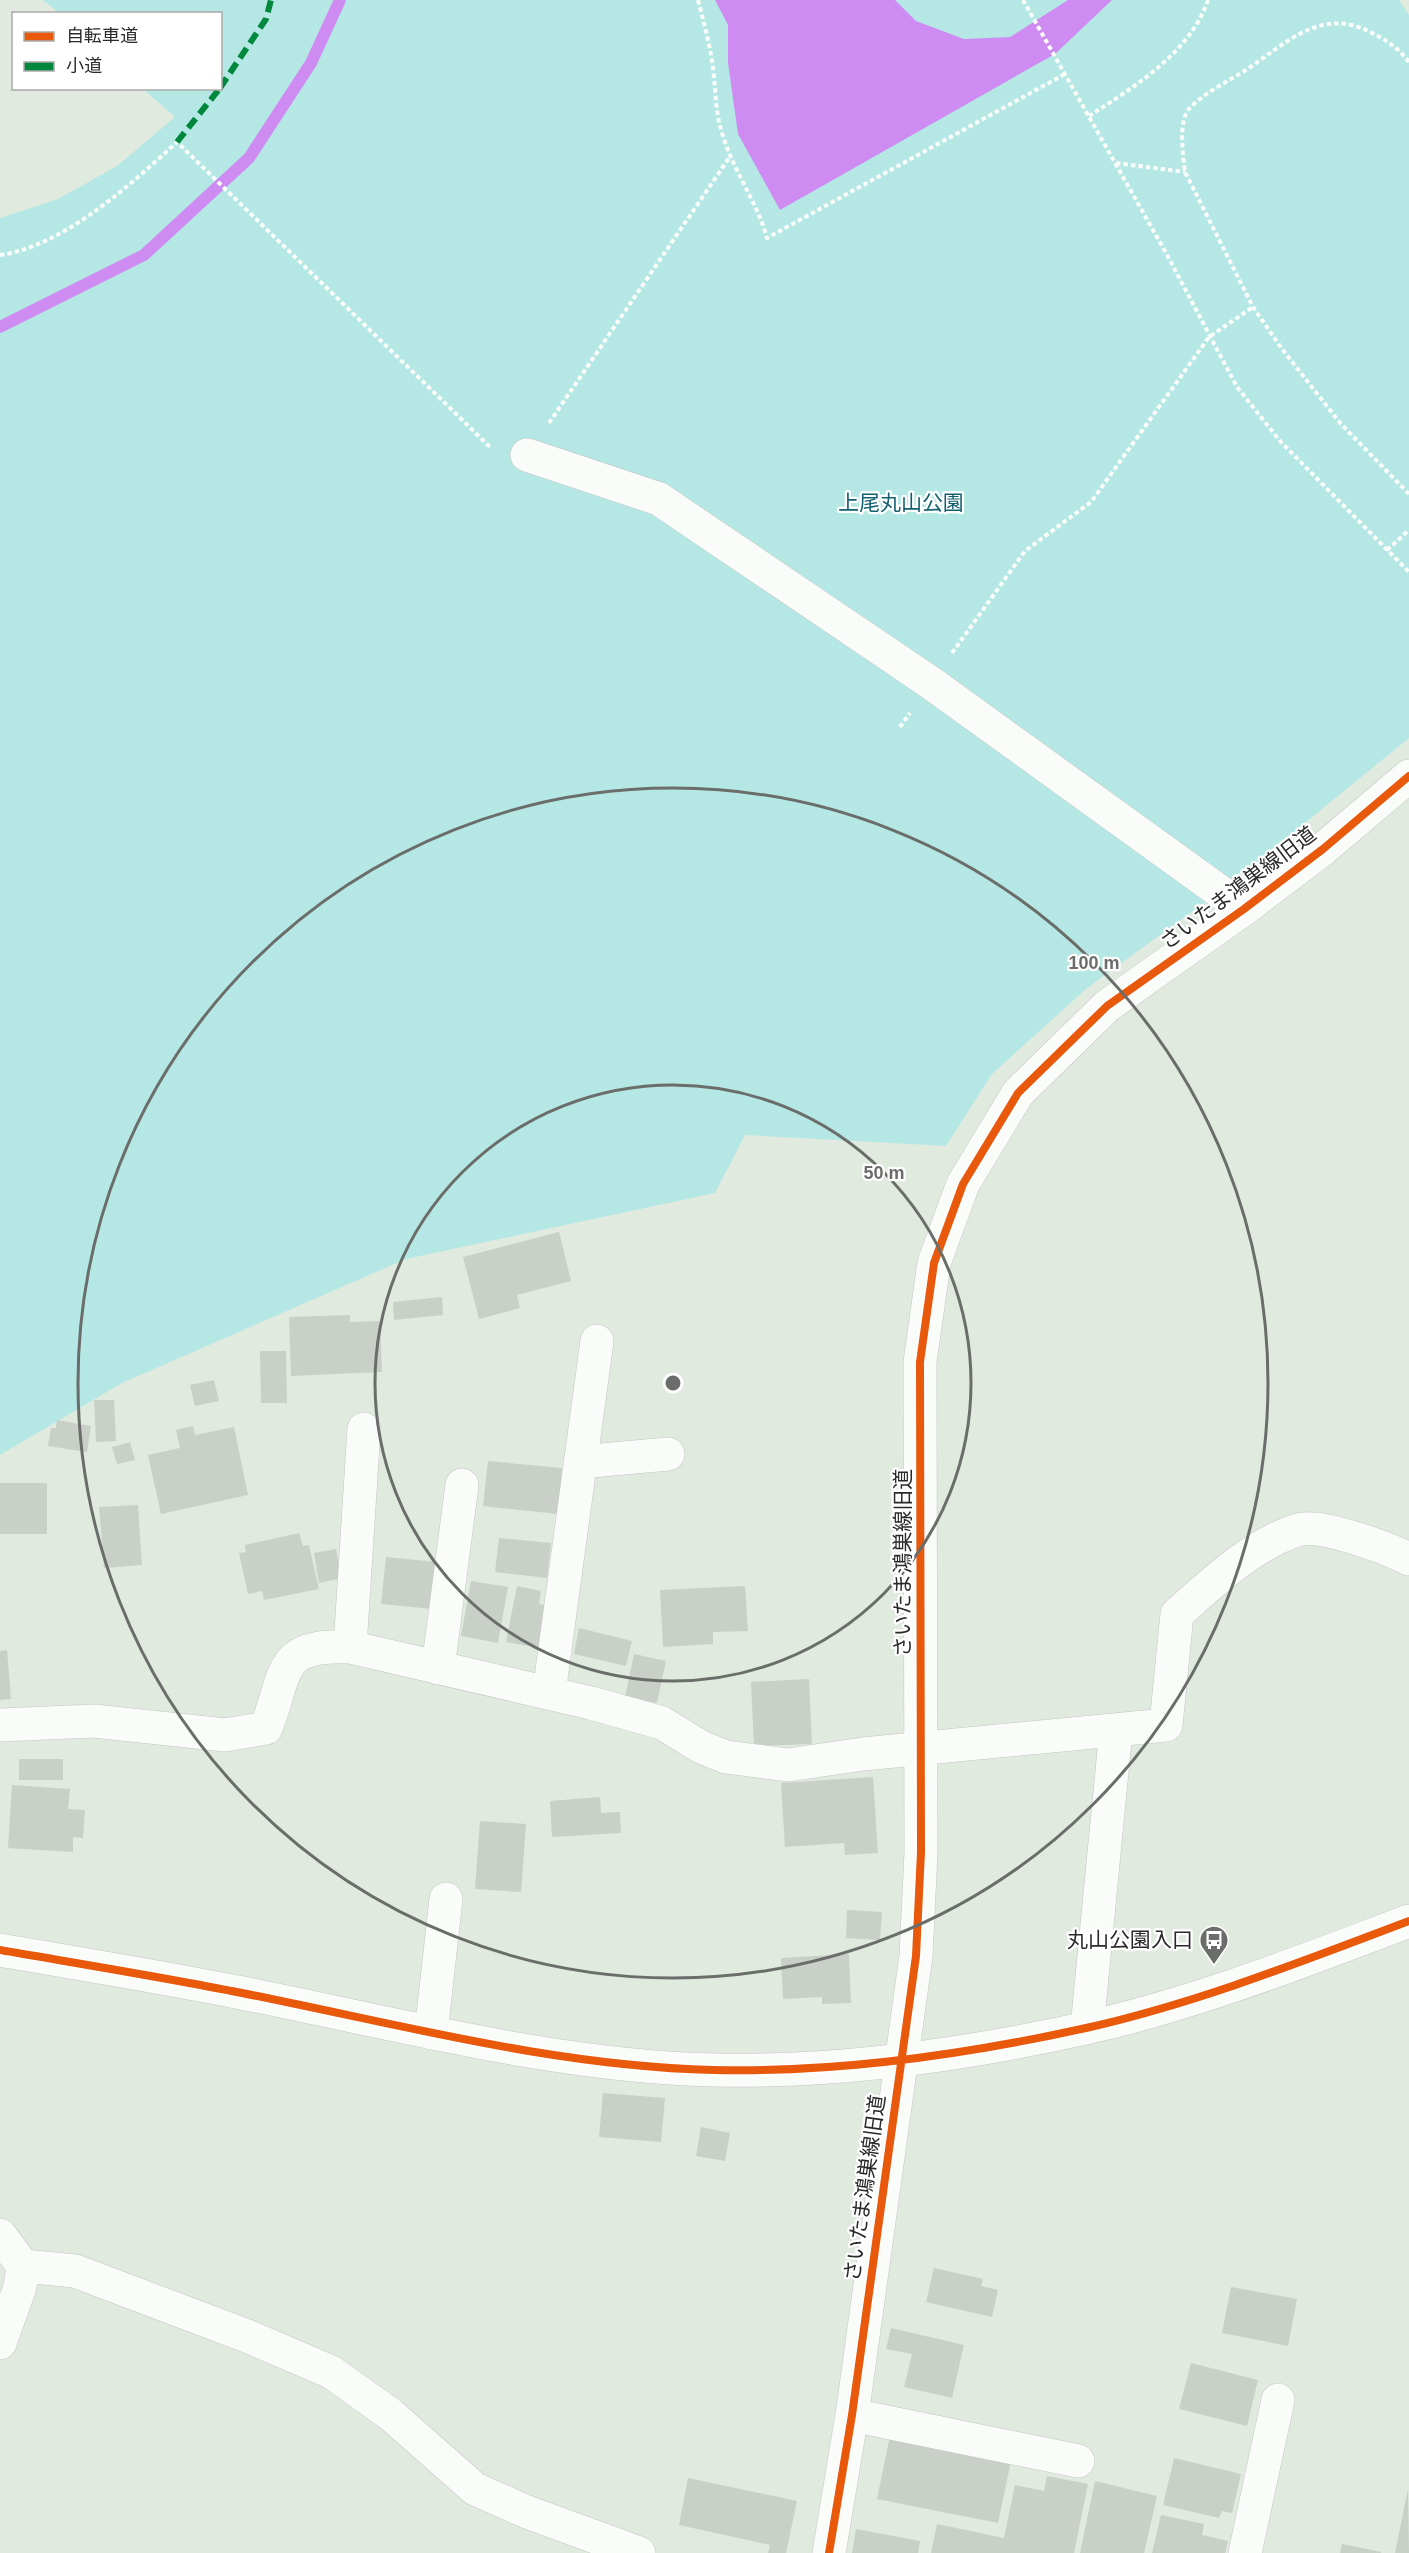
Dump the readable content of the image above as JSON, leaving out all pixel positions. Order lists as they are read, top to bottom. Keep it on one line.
{"streets":{"street":["さいたま鴻巣線旧道"]},"parks":["上尾丸山公園"],"places":{"bus stop":["丸山公園入口"]},"legend":["自転車道","小道"],"rings":["100 m","50 m"]}
